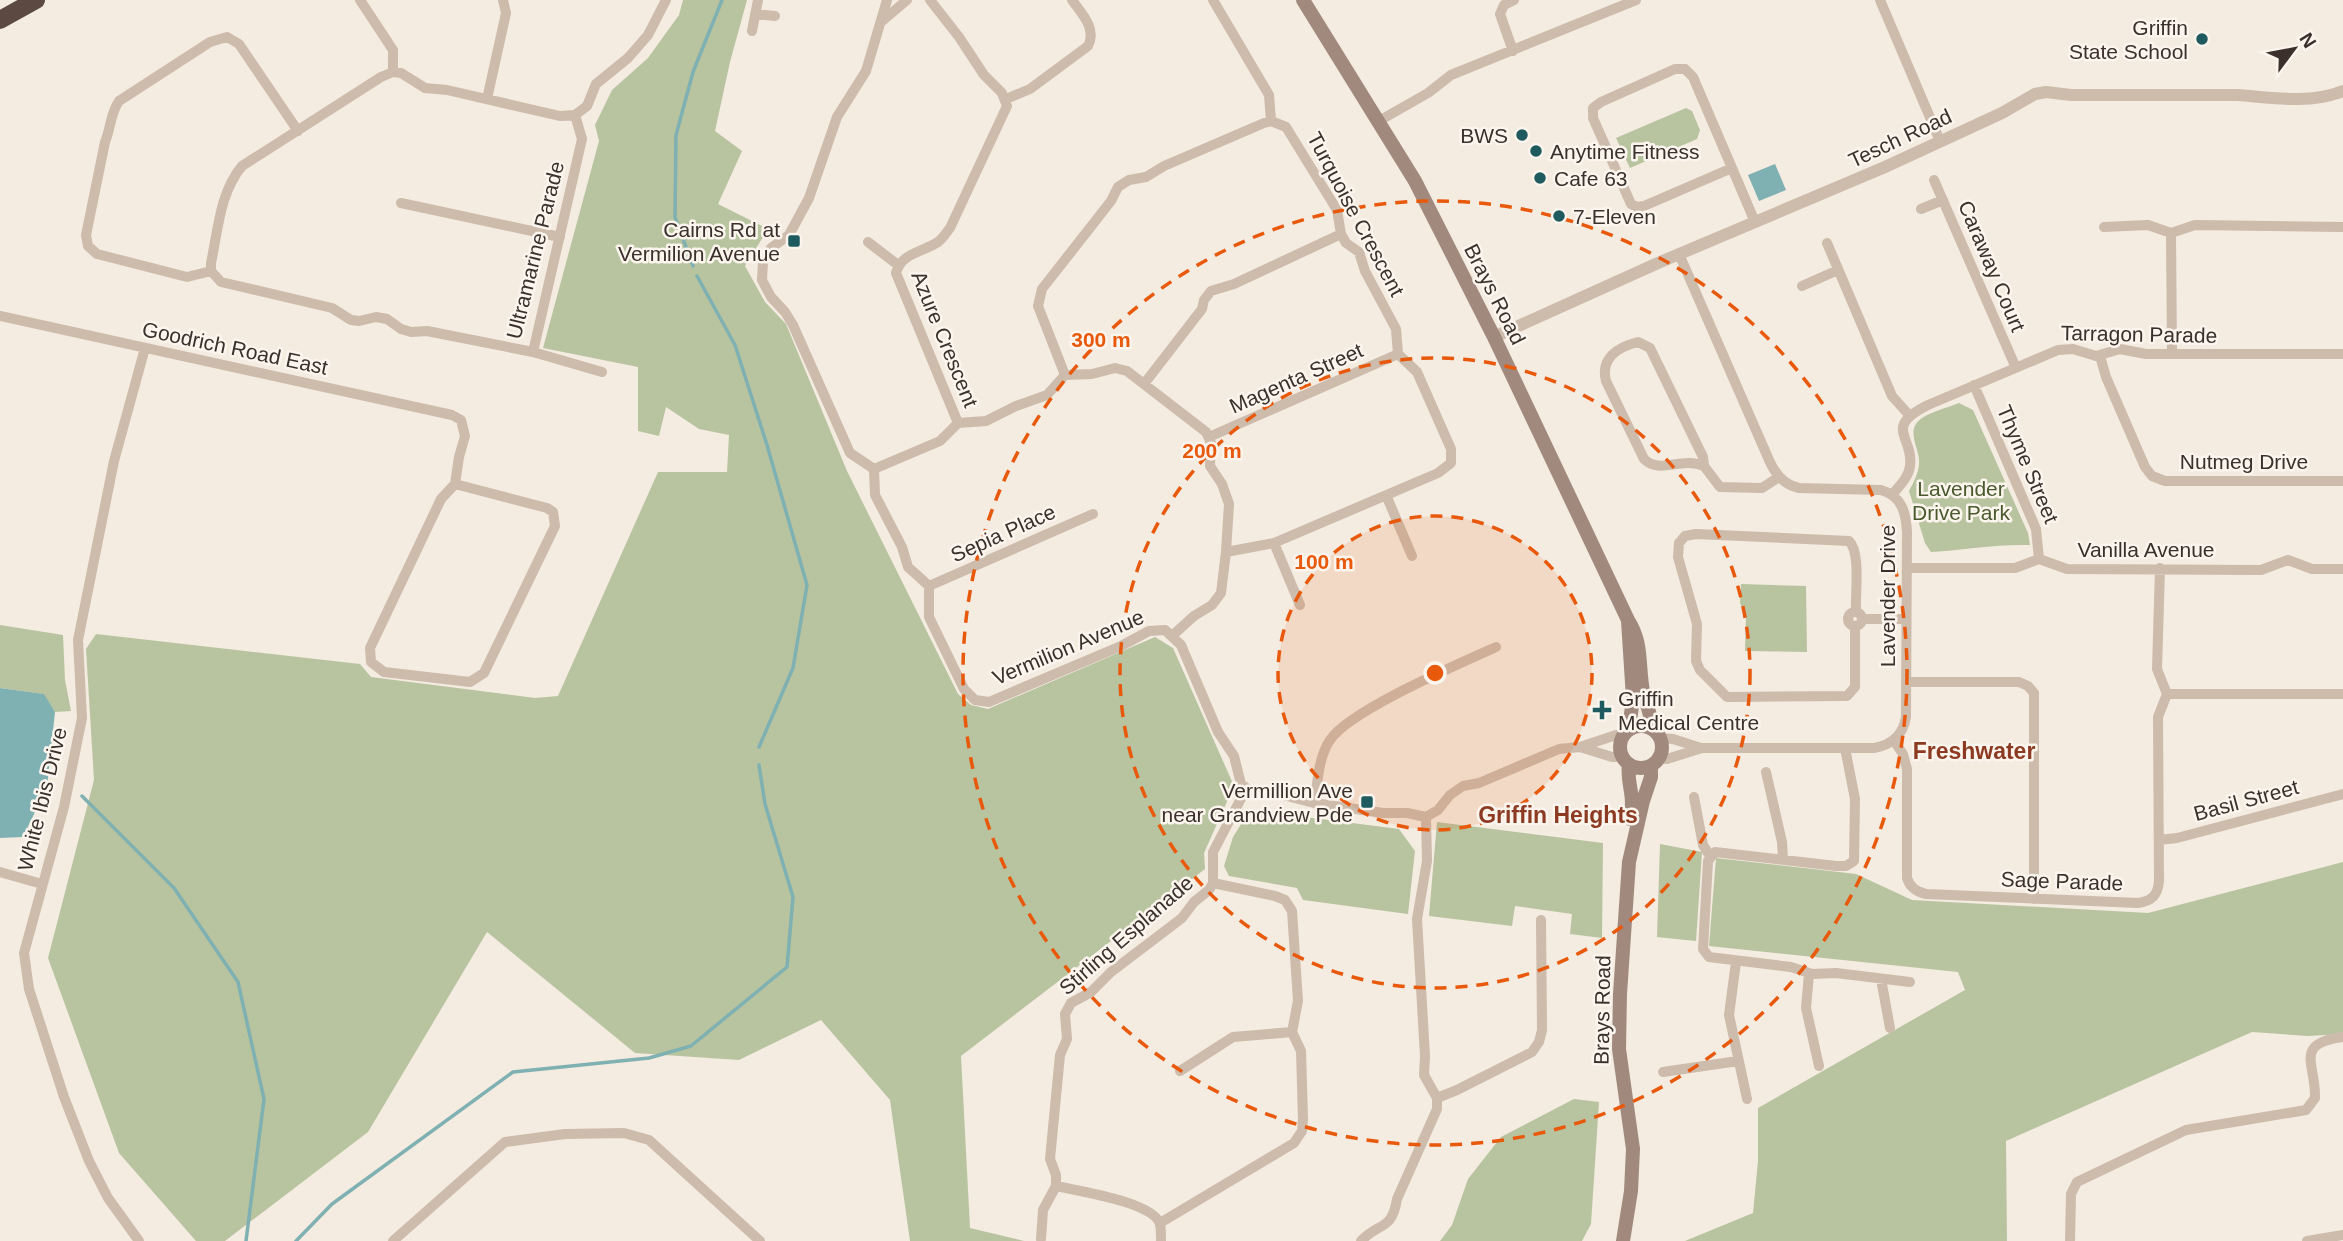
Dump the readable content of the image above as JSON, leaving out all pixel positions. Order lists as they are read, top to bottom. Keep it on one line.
{"streets":{"main road":["Brays Road"],"street":["Tesch Road","Turquoise Crescent","Ultramarine Parade","Caraway Court","Tarragon Parade","Azure Crescent","Goodrich Road East","Magenta Street","Nutmeg Drive","Thyme Street","Sepia Place","Vanilla Avenue","Lavender Drive","Vermilion Avenue","White Ibis Drive","Basil Street","Sage Parade","Stirling Esplanade"]},"crossings":[["Tesch Road","Brays Road"],["Turquoise Crescent","Magenta Street"],["Caraway Court","Tarragon Parade"],["Tarragon Parade","Nutmeg Drive"],["Tarragon Parade","Thyme Street"],["Goodrich Road East","White Ibis Drive"],["Thyme Street","Vanilla Avenue"],["Sepia Place","Vermilion Avenue"],["Lavender Drive","Sage Parade"],["Vermilion Avenue","Stirling Esplanade"],["Basil Street","Sage Parade"]],"districts":["Freshwater","Griffin Heights"],"parks":["Lavender Drive Park"],"places":{"other":["Griffin State School","BWS","Anytime Fitness","Cafe 63","7-Eleven"],"transit":["Cairns Rd at Vermilion Avenue","Vermillion Ave near Grandview Pde"],"health":["Griffin Medical Centre"]},"north":"top right","rings":["300 m","200 m","100 m"]}
